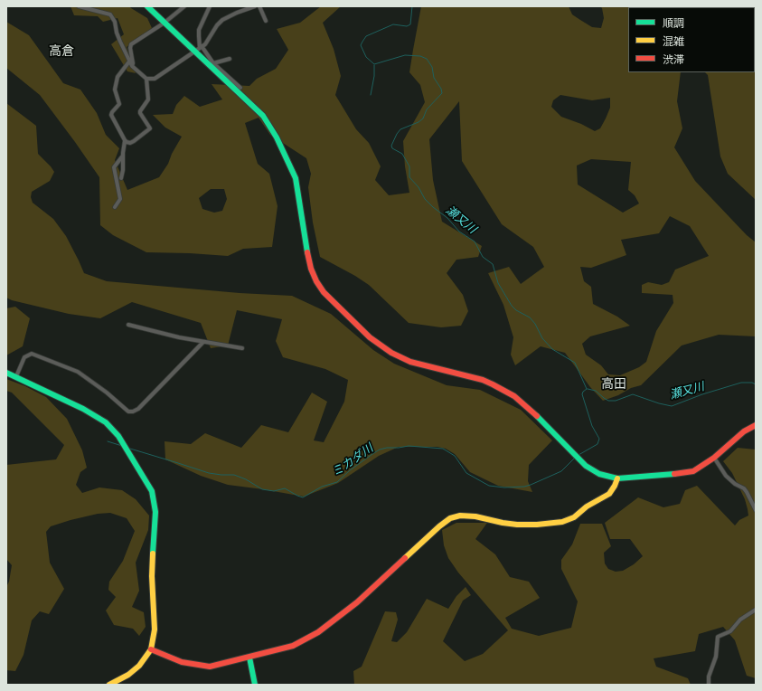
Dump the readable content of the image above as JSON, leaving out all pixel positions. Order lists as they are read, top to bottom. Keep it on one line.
{"districts":["高倉","高田"],"water":["瀬又川","ミカダ川"],"legend":["順調","混雑","渋滞"]}
